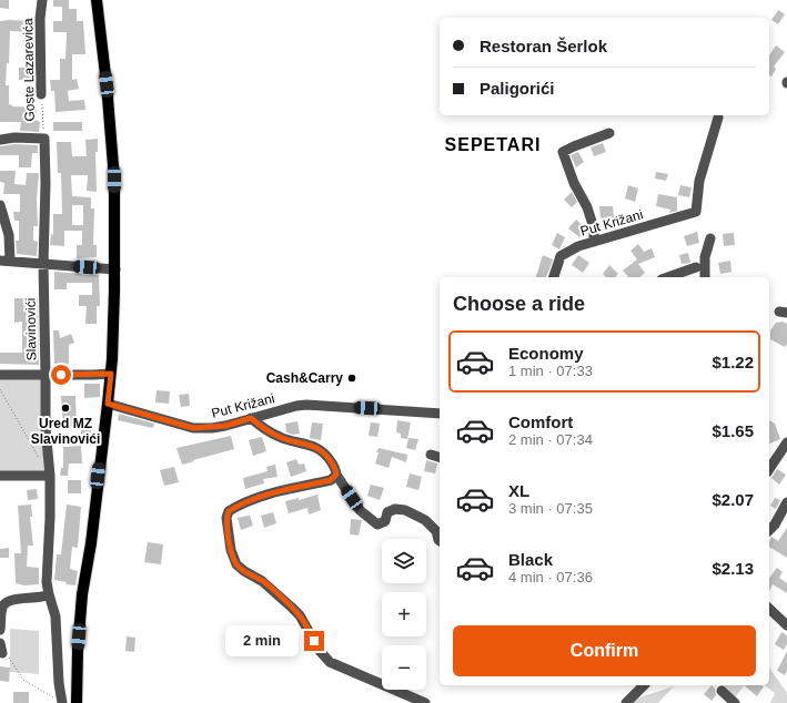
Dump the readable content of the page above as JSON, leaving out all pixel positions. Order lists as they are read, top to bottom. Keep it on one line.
{"streets":{"street":["Goste Lazarevića","Put Križani","Slavinovići"]},"crossings":[["Goste Lazarevića","Slavinovići"]],"districts":["SEPETARI"],"places":["Cash&Carry","Ured MZ Slavinovići"],"page":{"banner":["Restoran Šerlok","Paligorići"],"heading":"Choose a ride","list":[{"name":"Economy","note":"1 min · 07:33","value":"$1.22"},{"name":"Comfort","note":"2 min · 07:34","value":"$1.65"},{"name":"XL","note":"3 min · 07:35","value":"$2.07"},{"name":"Black","note":"4 min · 07:36","value":"$2.13"}],"map_buttons":["+","−"],"buttons":"Confirm","bubble":"2 min"}}
